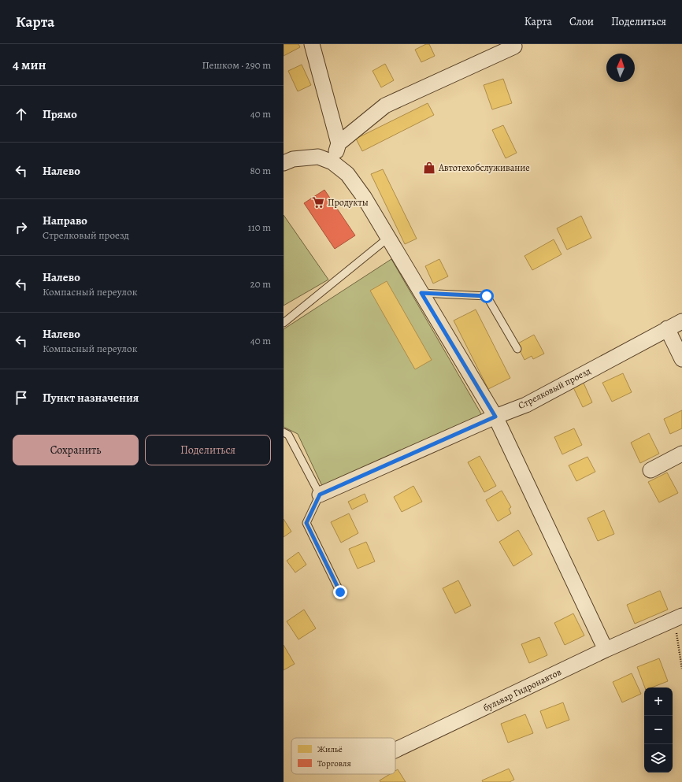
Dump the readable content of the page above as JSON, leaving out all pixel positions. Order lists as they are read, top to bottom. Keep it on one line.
{"streets":{"street":["Стрелковый проезд","бульвар Гидронавтов"]},"places":{"shop":["Автотехобслуживание"],"supermarket":["Продукты"]},"legend":["Жильё","Торговля"],"north":"top","page":{"header":"Карта","nav":["Карта","Слои","Поделиться"],"heading":["4 мин","Пешком · 290 m"],"list":[["Прямо","40 m"],["Налево","80 m"],["Направо","Стрелковый проезд","110 m"],["Налево","Компасный переулок","20 m"],["Налево","Компасный переулок","40 m"],"Пункт назначения"],"buttons":["Сохранить","Поделиться"],"map_buttons":["+","−"]}}
